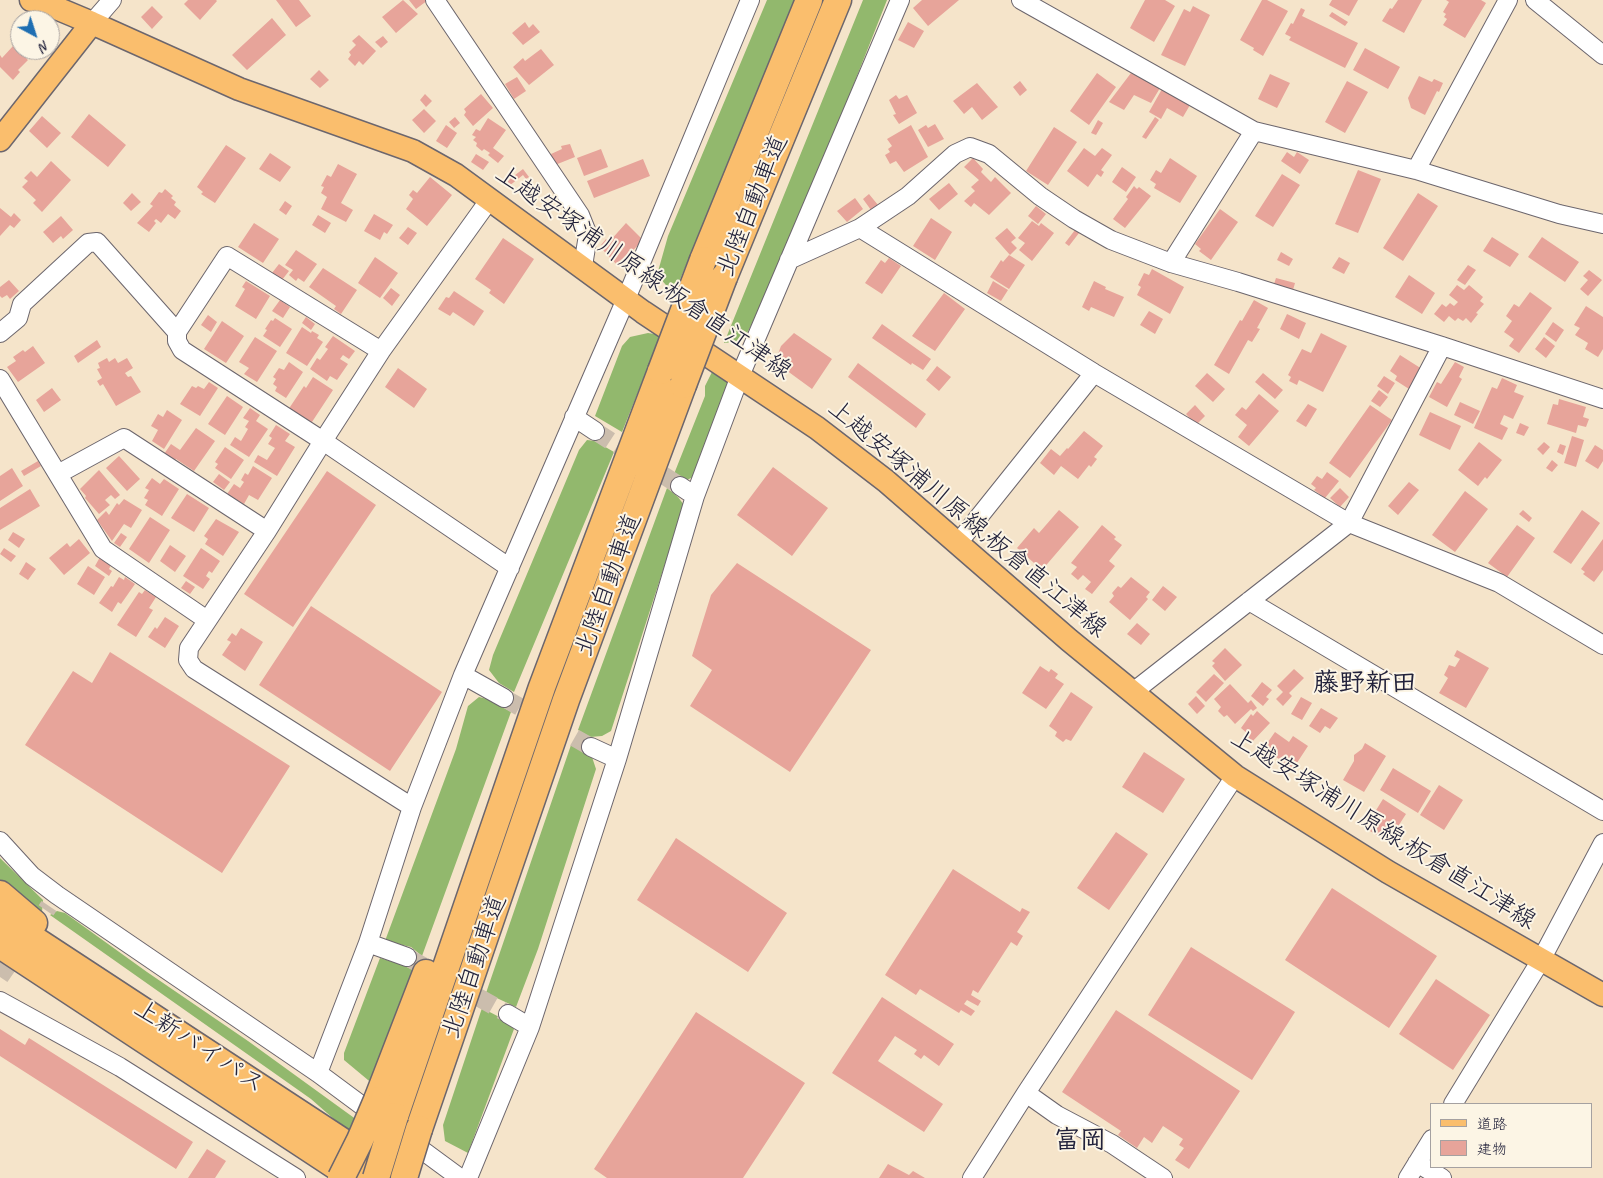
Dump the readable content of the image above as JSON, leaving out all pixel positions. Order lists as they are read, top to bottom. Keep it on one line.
{"streets":{"highway":["北陸自動車道","上新バイパス"],"main road":["上越安塚浦川原線;板倉直江津線"]},"districts":["藤野新田","富岡"],"legend":["道路","建物"],"north":"bottom right"}
